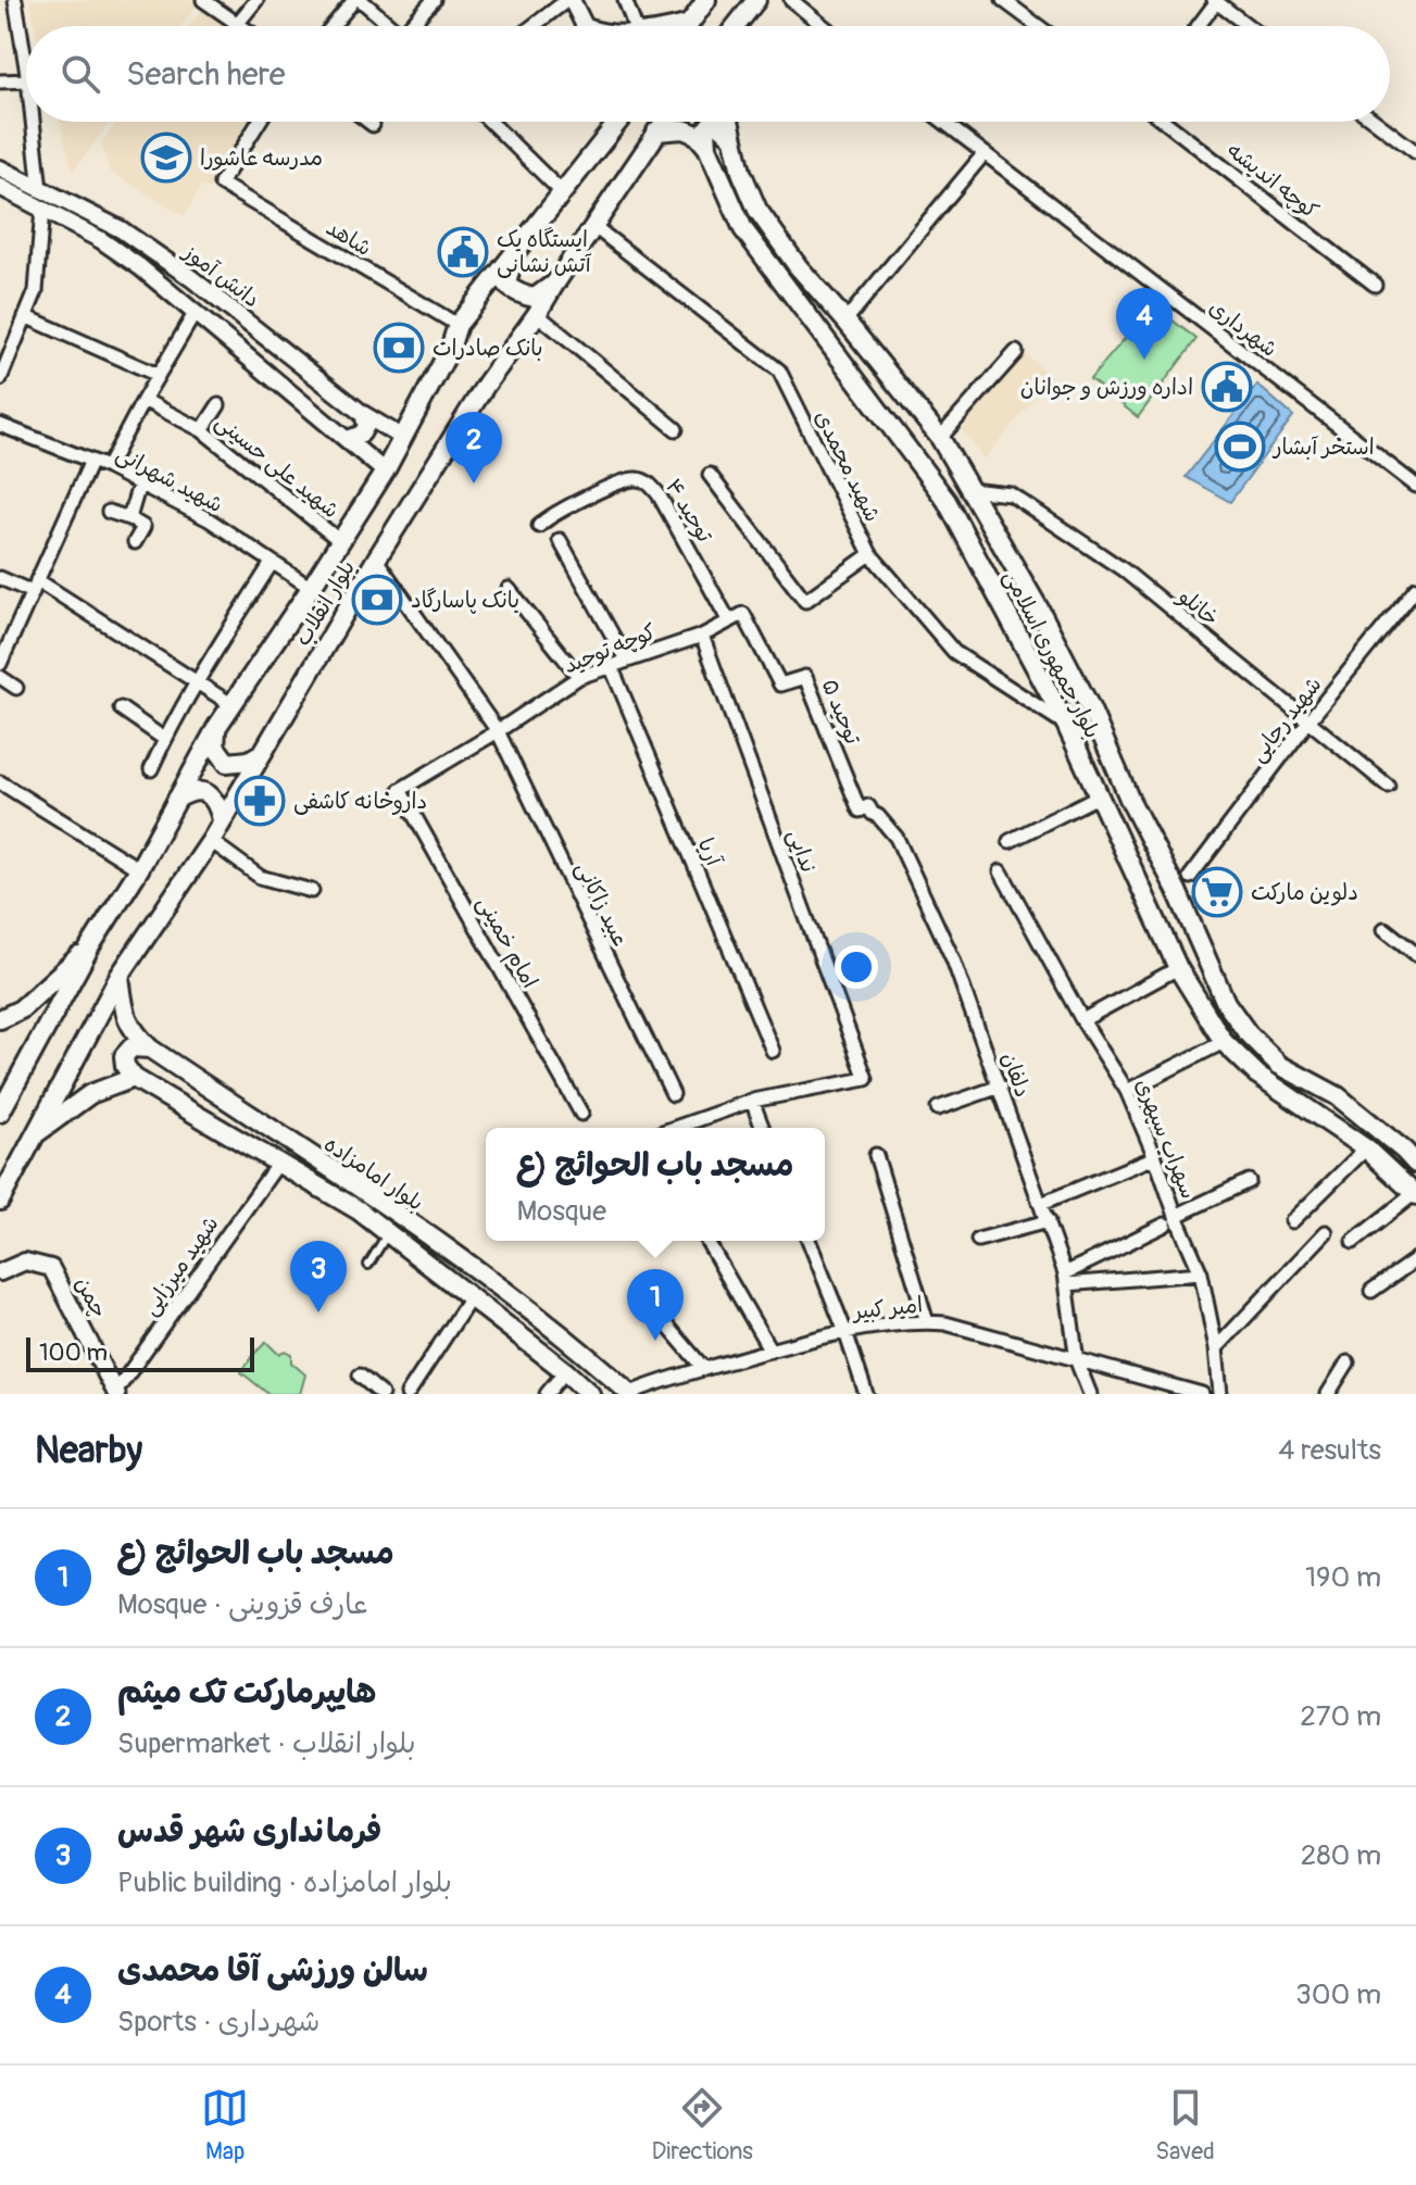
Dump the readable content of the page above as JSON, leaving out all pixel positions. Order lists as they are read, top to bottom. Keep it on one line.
{"streets":{"main road":["بلوار انقلاب","بلوار جمهوری اسلامی","بلوار امامزاده"],"street":["کوچه اندیشه","شاهد","دانش آموز","شهرداری","شهید علی حسینی","شهید محمدی","شهید شهرانی","توحید ۴","خانلو","کوچه توحید","توحید ۵","شهید رجایی","ندایی","آریا","عبید زاکانی","امام خمینی","دلفان","سهراب سپهری","شهید میرزایی","چمن","امیر کبیر"]},"crossings":[["شاهد","بلوار انقلاب"],["دانش آموز","بلوار انقلاب"],["شهید علی حسینی","بلوار انقلاب"],["شهید محمدی","بلوار انقلاب"],["شهید محمدی","بلوار جمهوری اسلامی"],["شهید شهرانی","بلوار انقلاب"],["توحید ۴","کوچه توحید"],["بلوار انقلاب","عبید زاکانی"],["بلوار انقلاب","بلوار امامزاده"],["خانلو","بلوار جمهوری اسلامی"],["خانلو","شهید رجایی"],["کوچه توحید","توحید ۵"],["کوچه توحید","ندایی"],["کوچه توحید","آریا"],["کوچه توحید","عبید زاکانی"],["کوچه توحید","امام خمینی"],["توحید ۵","دلفان"],["دلفان","امیر کبیر"],["بلوار امامزاده","شهید میرزایی"],["بلوار امامزاده","امیر کبیر"],["شهید میرزایی","چمن"]],"places":{"school or university":["مدرسه عاشورا"],"public building":["ایستگاه یک آتش نشانی","اداره ورزش و جوانان"],"bank":["بانک صادرات","بانک پاسارگاد"],"sports":["استخر آبشار"],"pharmacy":["داروخانه کاشفی"],"supermarket":["دلوین مارکت"]},"scale_bar":"100 m","page":{"search":"Search here","pins":["4","2","3","1"],"popup":["مسجد باب الحوائج (ع","Mosque"],"scale":"100 m","heading":["Nearby","4 results"],"list":[{"mark":"1","name":"مسجد باب الحوائج (ع","note":"Mosque · عارف قزوینی","value":"190 m"},{"mark":"2","name":"هایپرمارکت تک میثم","note":"Supermarket · بلوار انقلاب","value":"270 m"},{"mark":"3","name":"فرمانداری شهر قدس","note":"Public building · بلوار امامزاده","value":"280 m"},{"mark":"4","name":"سالن ورزشی آقا محمدی","note":"Sports · شهرداری","value":"300 m"}],"nav":["Map","Directions","Saved"]}}
